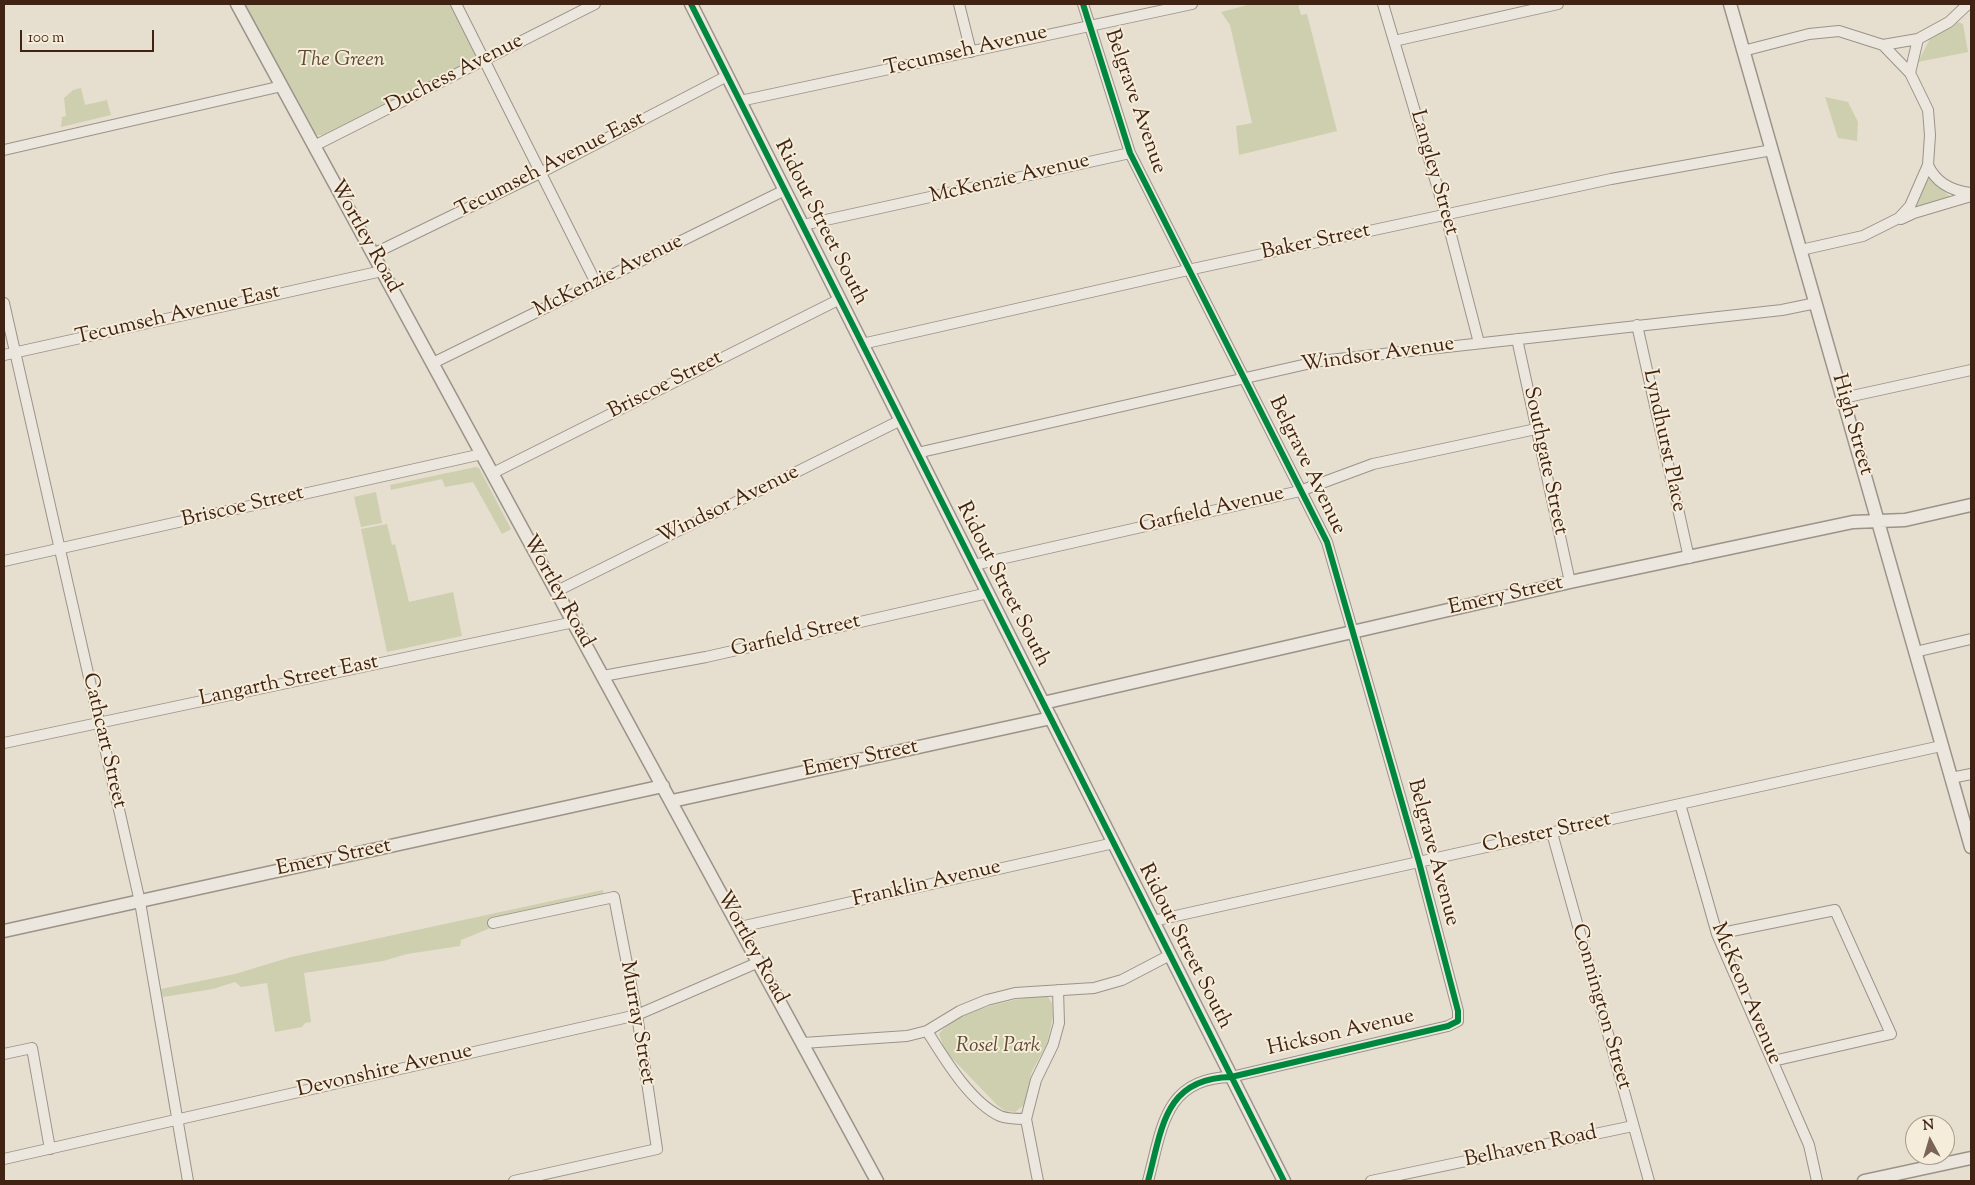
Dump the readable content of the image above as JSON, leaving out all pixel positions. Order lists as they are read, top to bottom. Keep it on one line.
{"streets":{"street":["Tecumseh Avenue","Duchess Avenue","Belgrave Avenue","Tecumseh Avenue East","Langley Street","McKenzie Avenue","Ridout Street South","Wortley Road","Baker Street","Windsor Avenue","Briscoe Street","High Street","Lyndhurst Place","Southgate Street","Garfield Avenue","Emery Street","Garfield Street","Langarth Street East","Cathcart Street","Chester Street","Franklin Avenue","McKeon Avenue","Connington Street","Murray Street","Hickson Avenue","Devonshire Avenue","Belhaven Road"]},"crossings":[["Tecumseh Avenue","Belgrave Avenue"],["Tecumseh Avenue","Ridout Street South"],["Duchess Avenue","Wortley Road"],["Belgrave Avenue","McKenzie Avenue"],["Belgrave Avenue","Baker Street"],["Belgrave Avenue","Windsor Avenue"],["Belgrave Avenue","Garfield Avenue"],["Belgrave Avenue","Emery Street"],["Belgrave Avenue","Chester Street"],["Belgrave Avenue","Hickson Avenue"],["Tecumseh Avenue East","Ridout Street South"],["Tecumseh Avenue East","Wortley Road"],["Tecumseh Avenue East","Cathcart Street"],["Langley Street","Baker Street"],["Langley Street","Windsor Avenue"],["McKenzie Avenue","Ridout Street South"],["McKenzie Avenue","Wortley Road"],["Ridout Street South","Baker Street"],["Ridout Street South","Windsor Avenue"],["Ridout Street South","Briscoe Street"],["Ridout Street South","Garfield Avenue"],["Ridout Street South","Emery Street"],["Ridout Street South","Garfield Street"],["Ridout Street South","Chester Street"],["Ridout Street South","Franklin Avenue"],["Ridout Street South","Hickson Avenue"],["Wortley Road","Windsor Avenue"],["Wortley Road","Briscoe Street"],["Wortley Road","Emery Street"],["Wortley Road","Garfield Street"],["Wortley Road","Langarth Street East"],["Wortley Road","Franklin Avenue"],["Wortley Road","Devonshire Avenue"],["Baker Street","High Street"],["Windsor Avenue","High Street"],["Windsor Avenue","Lyndhurst Place"],["Windsor Avenue","Southgate Street"],["Briscoe Street","Cathcart Street"],["High Street","Emery Street"],["High Street","Chester Street"],["Lyndhurst Place","Emery Street"],["Southgate Street","Garfield Avenue"],["Southgate Street","Emery Street"],["Emery Street","Cathcart Street"],["Langarth Street East","Cathcart Street"],["Cathcart Street","Devonshire Avenue"],["Chester Street","McKeon Avenue"],["Chester Street","Connington Street"],["Connington Street","Belhaven Road"],["Murray Street","Devonshire Avenue"]],"parks":["The Green","Rosel Park"],"scale_bar":"100 m","north":"top"}
